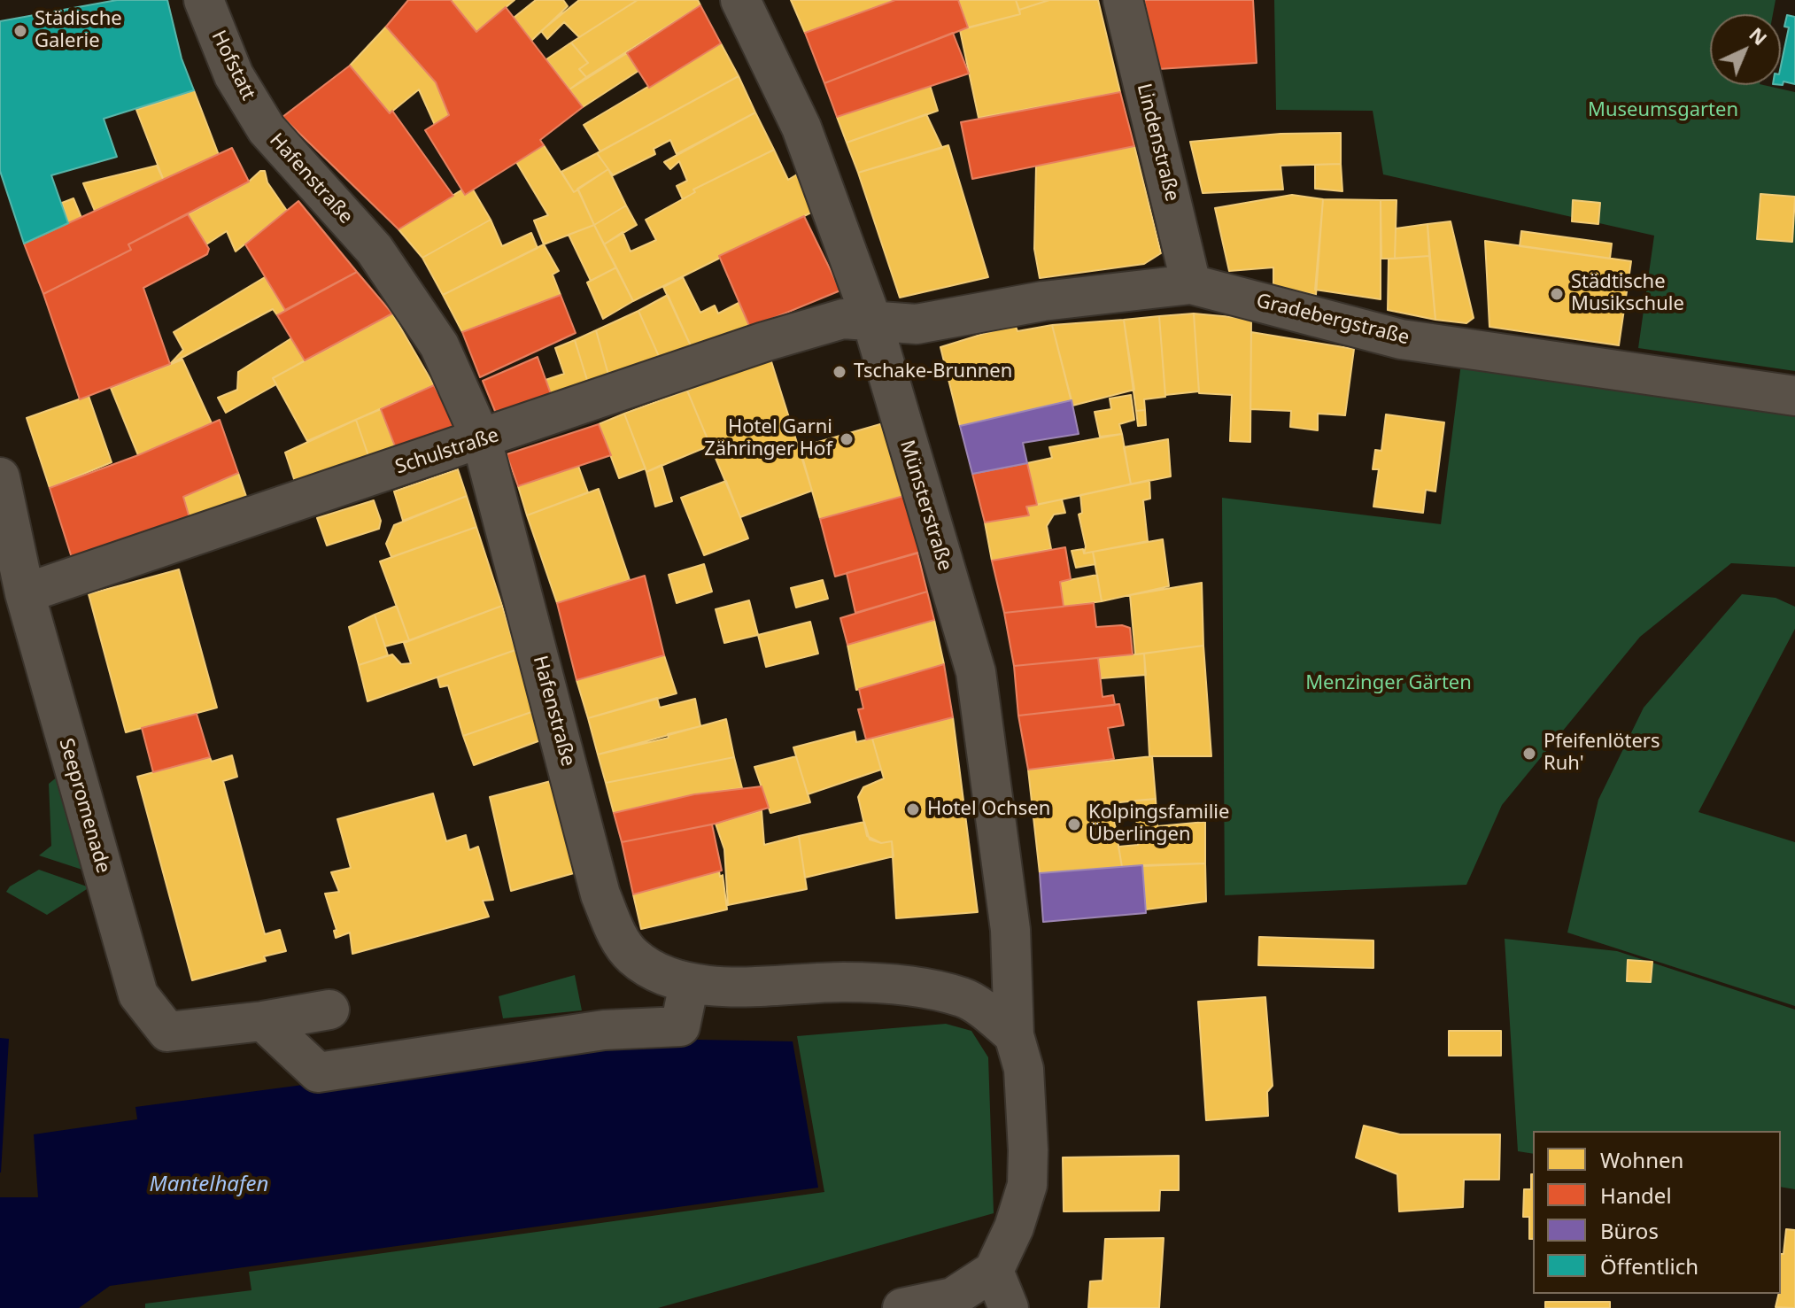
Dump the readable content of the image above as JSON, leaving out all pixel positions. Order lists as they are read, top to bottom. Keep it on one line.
{"streets":{"street":["Hofstatt","Lindenstraße","Hafenstraße","Gradebergstraße","Schulstraße","Münsterstraße","Seepromenade"]},"crossings":[["Hofstatt","Hafenstraße"],["Lindenstraße","Gradebergstraße"],["Hafenstraße","Schulstraße"],["Hafenstraße","Münsterstraße"],["Gradebergstraße","Schulstraße"],["Gradebergstraße","Münsterstraße"],["Schulstraße","Münsterstraße"],["Schulstraße","Seepromenade"]],"water":["Mantelhafen"],"parks":["Museumsgarten","Menzinger Gärten"],"places":["Städische Galerie","Städtische Musikschule","Tschake-Brunnen","Hotel Garni Zähringer Hof","Pfeifenlöters Ruh'","Hotel Ochsen","Kolpingsfamilie Überlingen"],"legend":["Wohnen","Handel","Büros","Öffentlich"],"north":"top right"}
